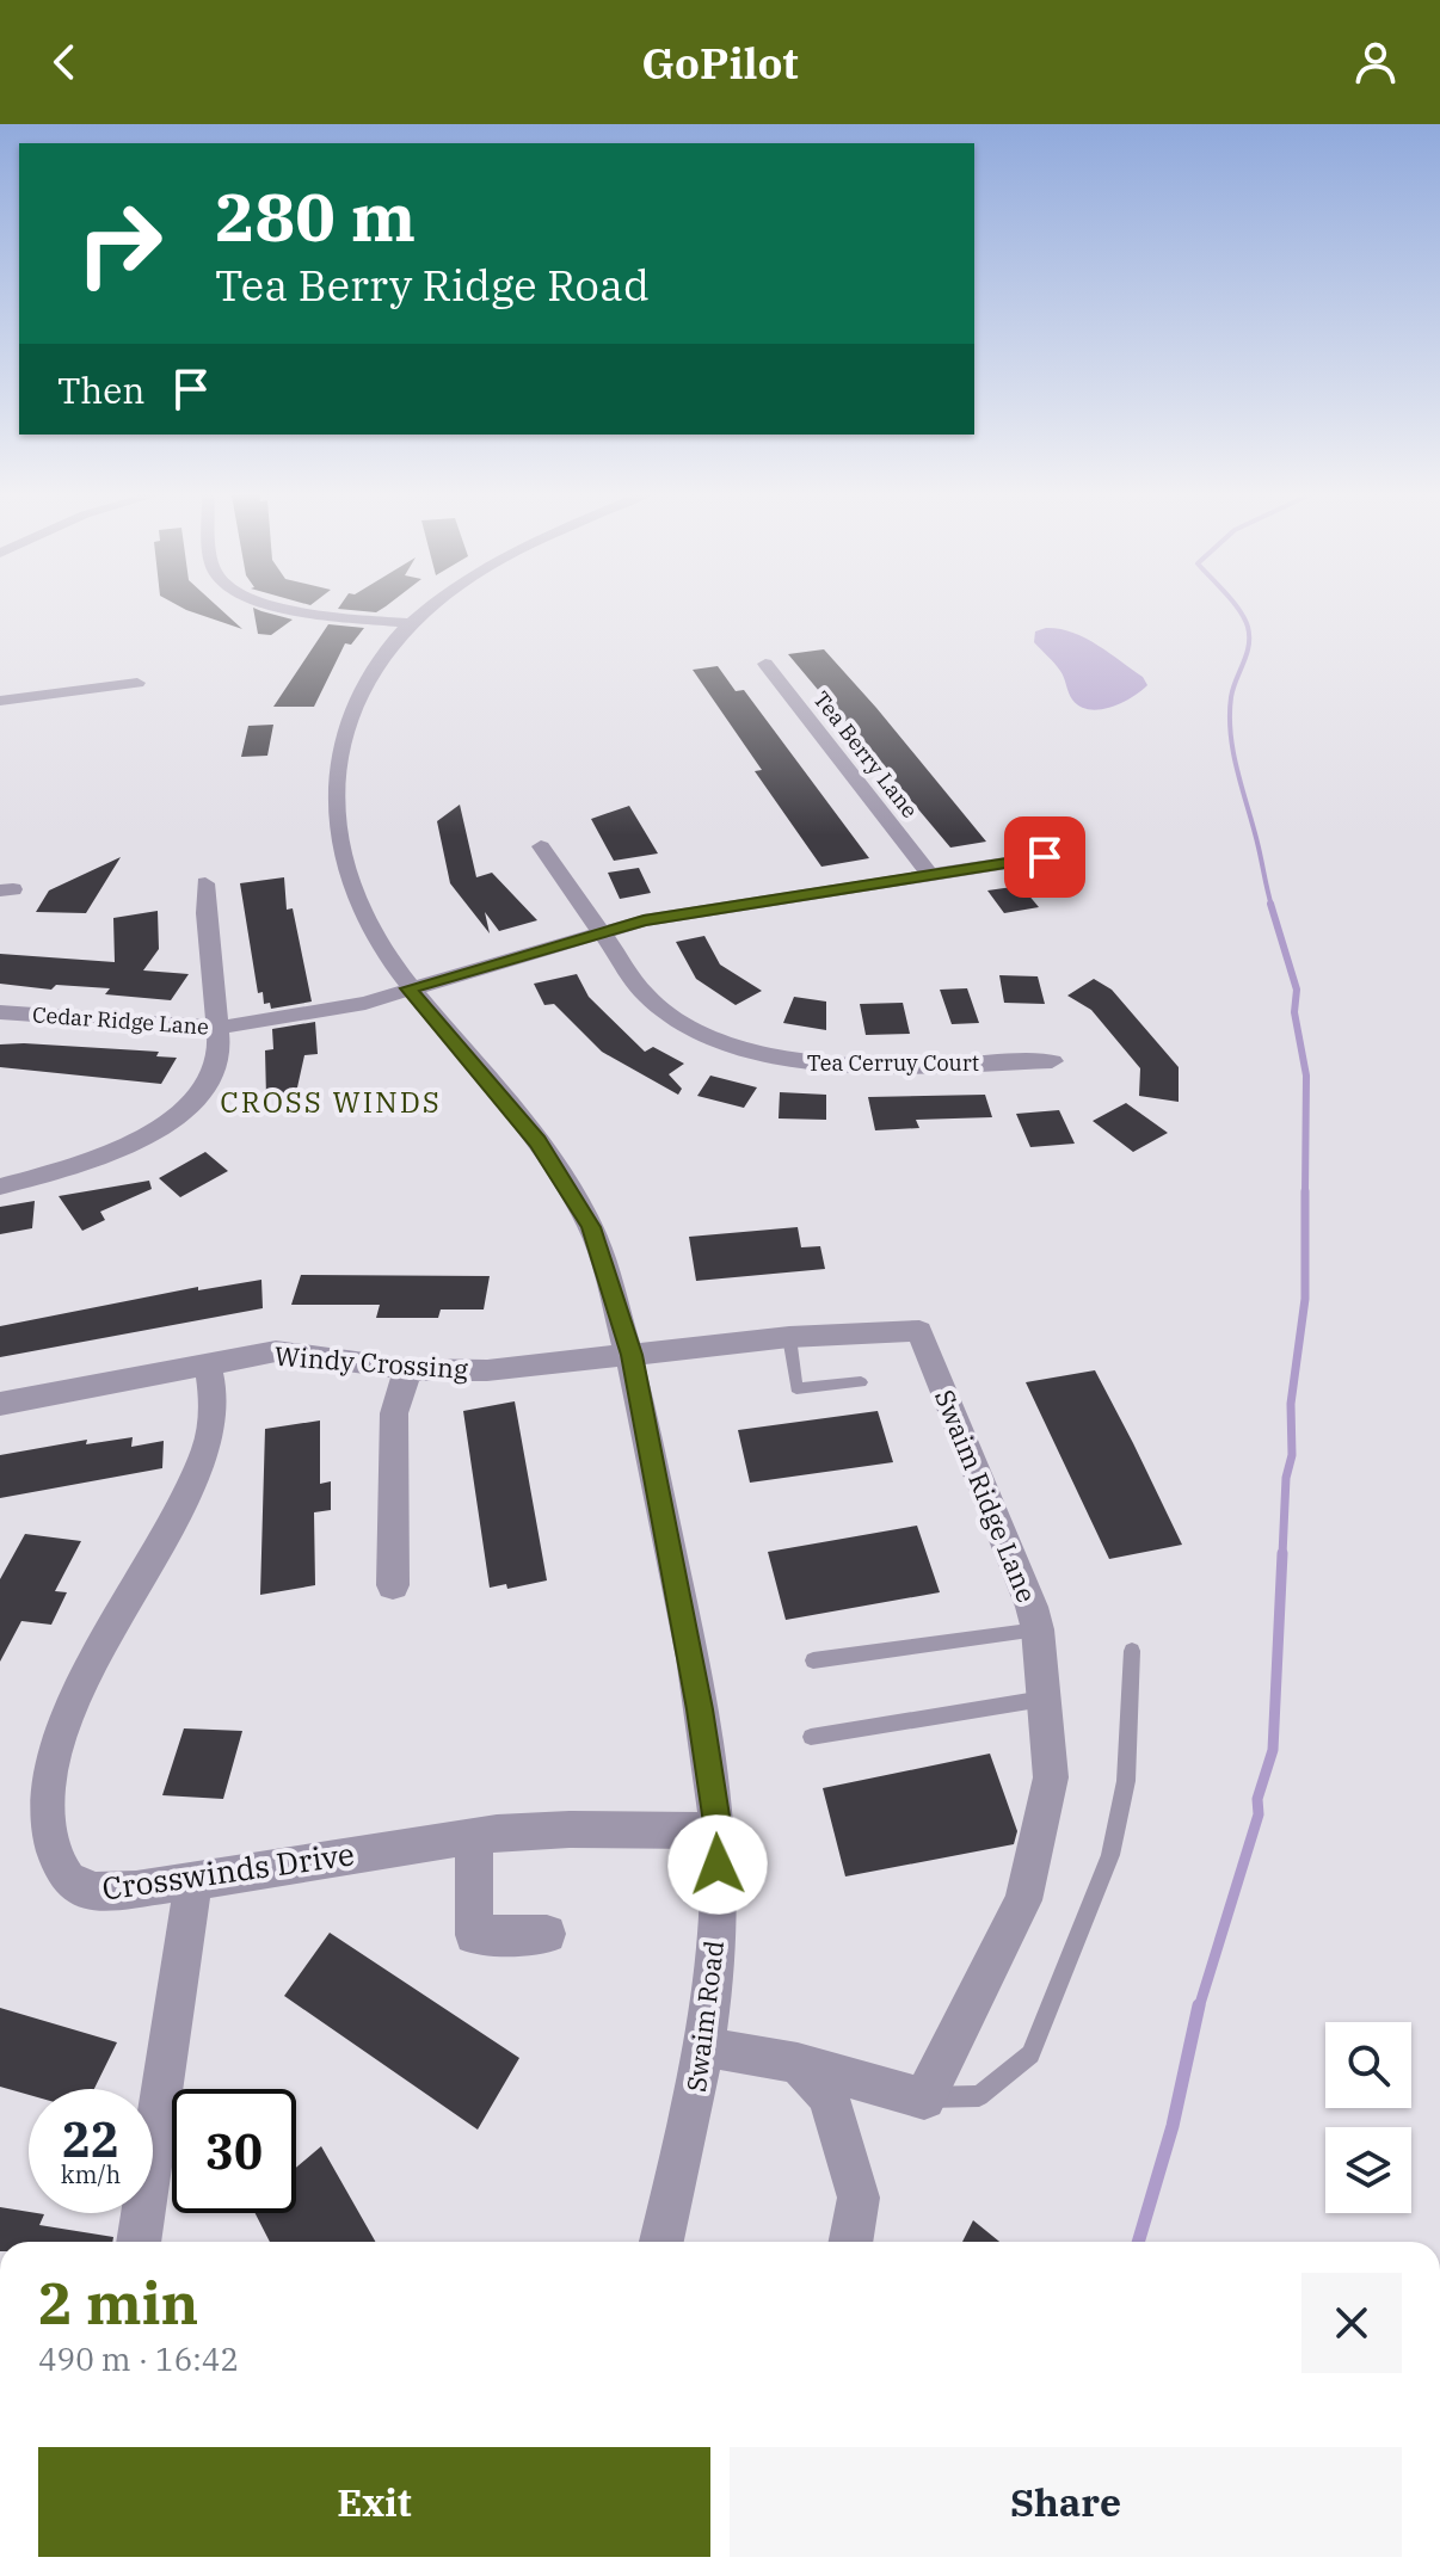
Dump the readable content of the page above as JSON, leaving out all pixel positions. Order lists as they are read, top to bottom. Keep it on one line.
{"streets":{"street":["Tea Berry Lane","Cedar Ridge Lane","Tea Cerruy Court","Windy Crossing","Swaim Ridge Lane","Crosswinds Drive","Swaim Road"]},"crossings":[["Tea Berry Lane","Cedar Ridge Lane"],["Cedar Ridge Lane","Tea Cerruy Court"],["Cedar Ridge Lane","Swaim Road"],["Windy Crossing","Swaim Ridge Lane"],["Windy Crossing","Crosswinds Drive"],["Windy Crossing","Swaim Road"],["Swaim Ridge Lane","Swaim Road"],["Crosswinds Drive","Swaim Road"]],"districts":["CROSS WINDS"],"page":{"header":"GoPilot","turn":["280 m","Tea Berry Ridge Road"],"then":"Then","speed":"22 km/h","limit":"30","heading":["2 min","490 m · 16:42"],"buttons":["Exit","Share"]}}
